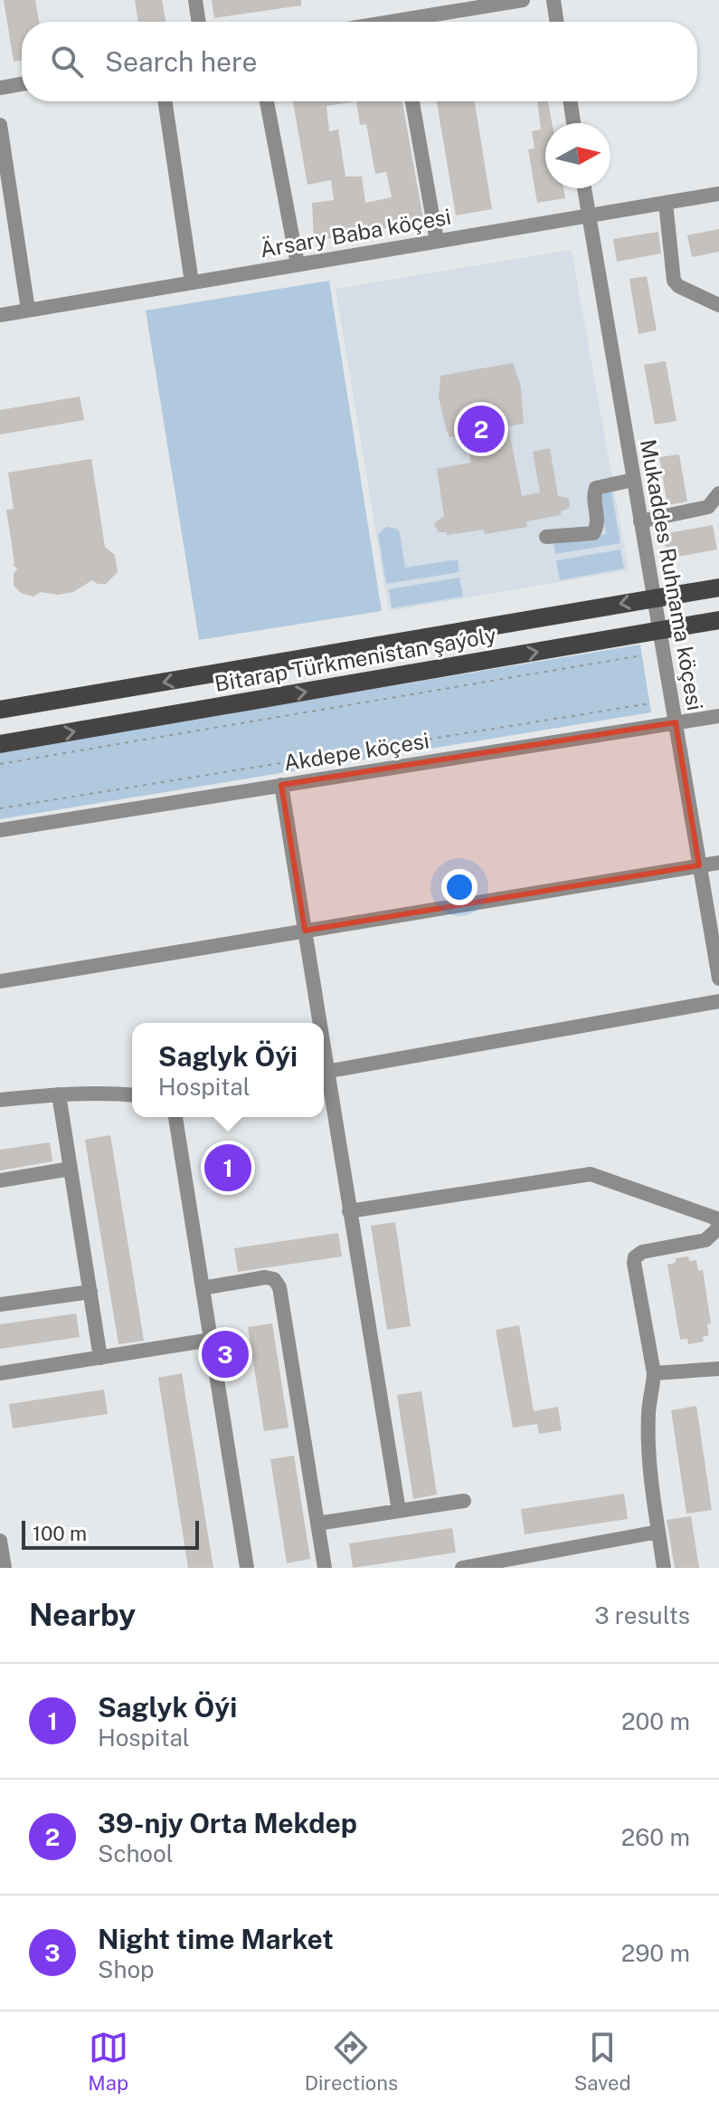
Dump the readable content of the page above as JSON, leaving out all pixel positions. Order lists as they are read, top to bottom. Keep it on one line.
{"streets":{"main road":["Bitarap Türkmenistan şaýoly"],"street":["Ärsary Baba köçesi","Mukaddes Ruhnama köçesi","Akdepe köçesi"]},"crossings":[["Ärsary Baba köçesi","Mukaddes Ruhnama köçesi"],["Mukaddes Ruhnama köçesi","Bitarap Türkmenistan şaýoly"],["Mukaddes Ruhnama köçesi","Akdepe köçesi"]],"scale_bar":"100 m","north":"right","page":{"search":"Search here","pins":["2","1","3"],"popup":["Saglyk Öýi","Hospital"],"scale":"100 m","heading":["Nearby","3 results"],"list":[{"mark":"1","name":"Saglyk Öýi","note":"Hospital","value":"200 m"},{"mark":"2","name":"39-njy Orta Mekdep","note":"School","value":"260 m"},{"mark":"3","name":"Night time Market","note":"Shop","value":"290 m"}],"nav":["Map","Directions","Saved"]}}
